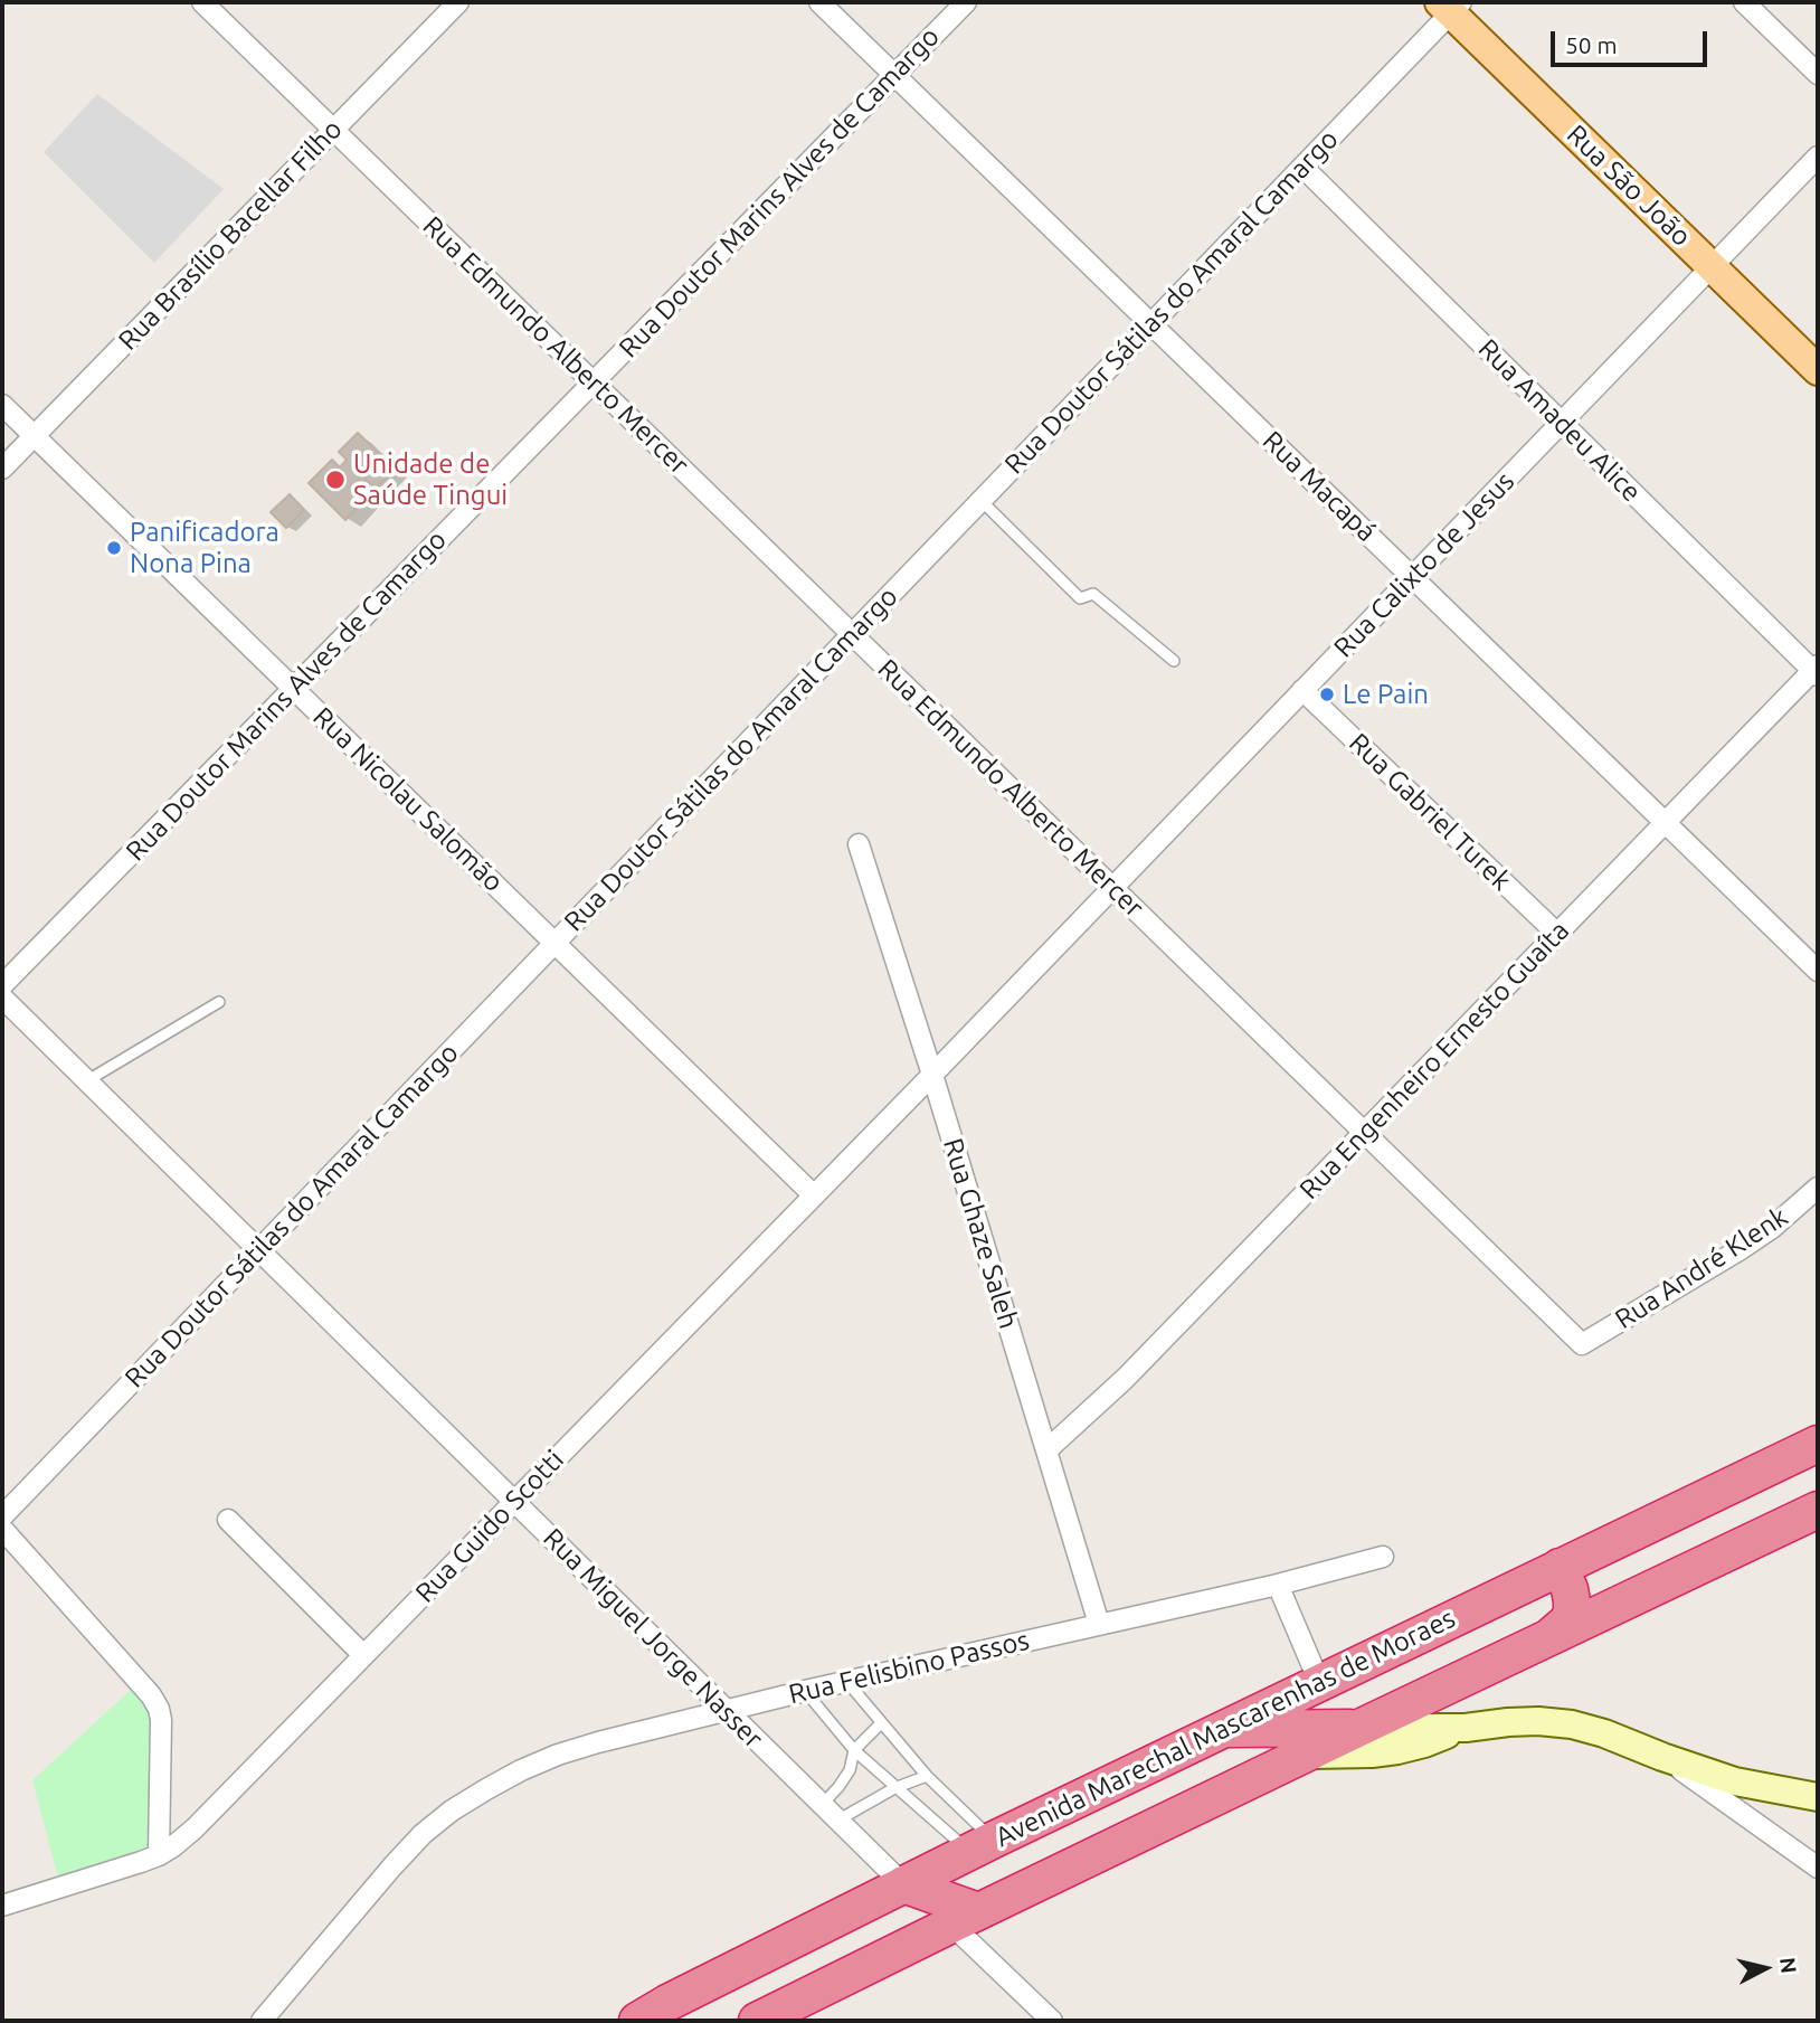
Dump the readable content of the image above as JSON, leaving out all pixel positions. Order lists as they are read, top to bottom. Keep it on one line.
{"streets":{"highway":["Avenida Marechal Mascarenhas de Moraes"],"main road":["Rua São João"],"street":["Rua Doutor Marins Alves de Camargo","Rua Brasílio Bacellar Filho","Rua Doutor Sátilas do Amaral Camargo","Rua Edmundo Alberto Mercer","Rua Amadeu Alice","Rua Macapá","Rua Calixto de Jesus","Rua Nicolau Salomão","Rua Gabriel Turek","Rua Engenheiro Ernesto Guaíta","Rua Ghaze Saleh","Rua André Klenk","Rua Guido Scotti","Rua Miguel Jorge Nasser","Rua Felisbino Passos"]},"crossings":[["Rua São João","Rua Doutor Sátilas do Amaral Camargo"],["Rua São João","Rua Calixto de Jesus"],["Rua Doutor Marins Alves de Camargo","Rua Edmundo Alberto Mercer"],["Rua Doutor Marins Alves de Camargo","Rua Macapá"],["Rua Doutor Marins Alves de Camargo","Rua Nicolau Salomão"],["Rua Brasílio Bacellar Filho","Rua Edmundo Alberto Mercer"],["Rua Brasílio Bacellar Filho","Rua Nicolau Salomão"],["Rua Doutor Sátilas do Amaral Camargo","Rua Edmundo Alberto Mercer"],["Rua Doutor Sátilas do Amaral Camargo","Rua Amadeu Alice"],["Rua Doutor Sátilas do Amaral Camargo","Rua Macapá"],["Rua Doutor Sátilas do Amaral Camargo","Rua Nicolau Salomão"],["Rua Doutor Sátilas do Amaral Camargo","Rua Miguel Jorge Nasser"],["Rua Edmundo Alberto Mercer","Rua Calixto de Jesus"],["Rua Edmundo Alberto Mercer","Rua Engenheiro Ernesto Guaíta"],["Rua Edmundo Alberto Mercer","Rua André Klenk"],["Rua Amadeu Alice","Rua Calixto de Jesus"],["Rua Amadeu Alice","Rua Engenheiro Ernesto Guaíta"],["Rua Macapá","Rua Calixto de Jesus"],["Rua Macapá","Rua Engenheiro Ernesto Guaíta"],["Rua Calixto de Jesus","Rua Gabriel Turek"],["Rua Calixto de Jesus","Rua Ghaze Saleh"],["Rua Calixto de Jesus","Rua Guido Scotti"],["Rua Nicolau Salomão","Rua Guido Scotti"],["Rua Gabriel Turek","Rua Engenheiro Ernesto Guaíta"],["Rua Engenheiro Ernesto Guaíta","Rua Ghaze Saleh"],["Rua Ghaze Saleh","Rua Guido Scotti"],["Rua Ghaze Saleh","Rua Felisbino Passos"],["Rua Guido Scotti","Rua Miguel Jorge Nasser"],["Rua Miguel Jorge Nasser","Rua Felisbino Passos"],["Rua Miguel Jorge Nasser","Avenida Marechal Mascarenhas de Moraes"]],"places":["Unidade de Saúde Tingui","Panificadora Nona Pina","Le Pain"],"scale_bar":"50 m","north":"right"}
